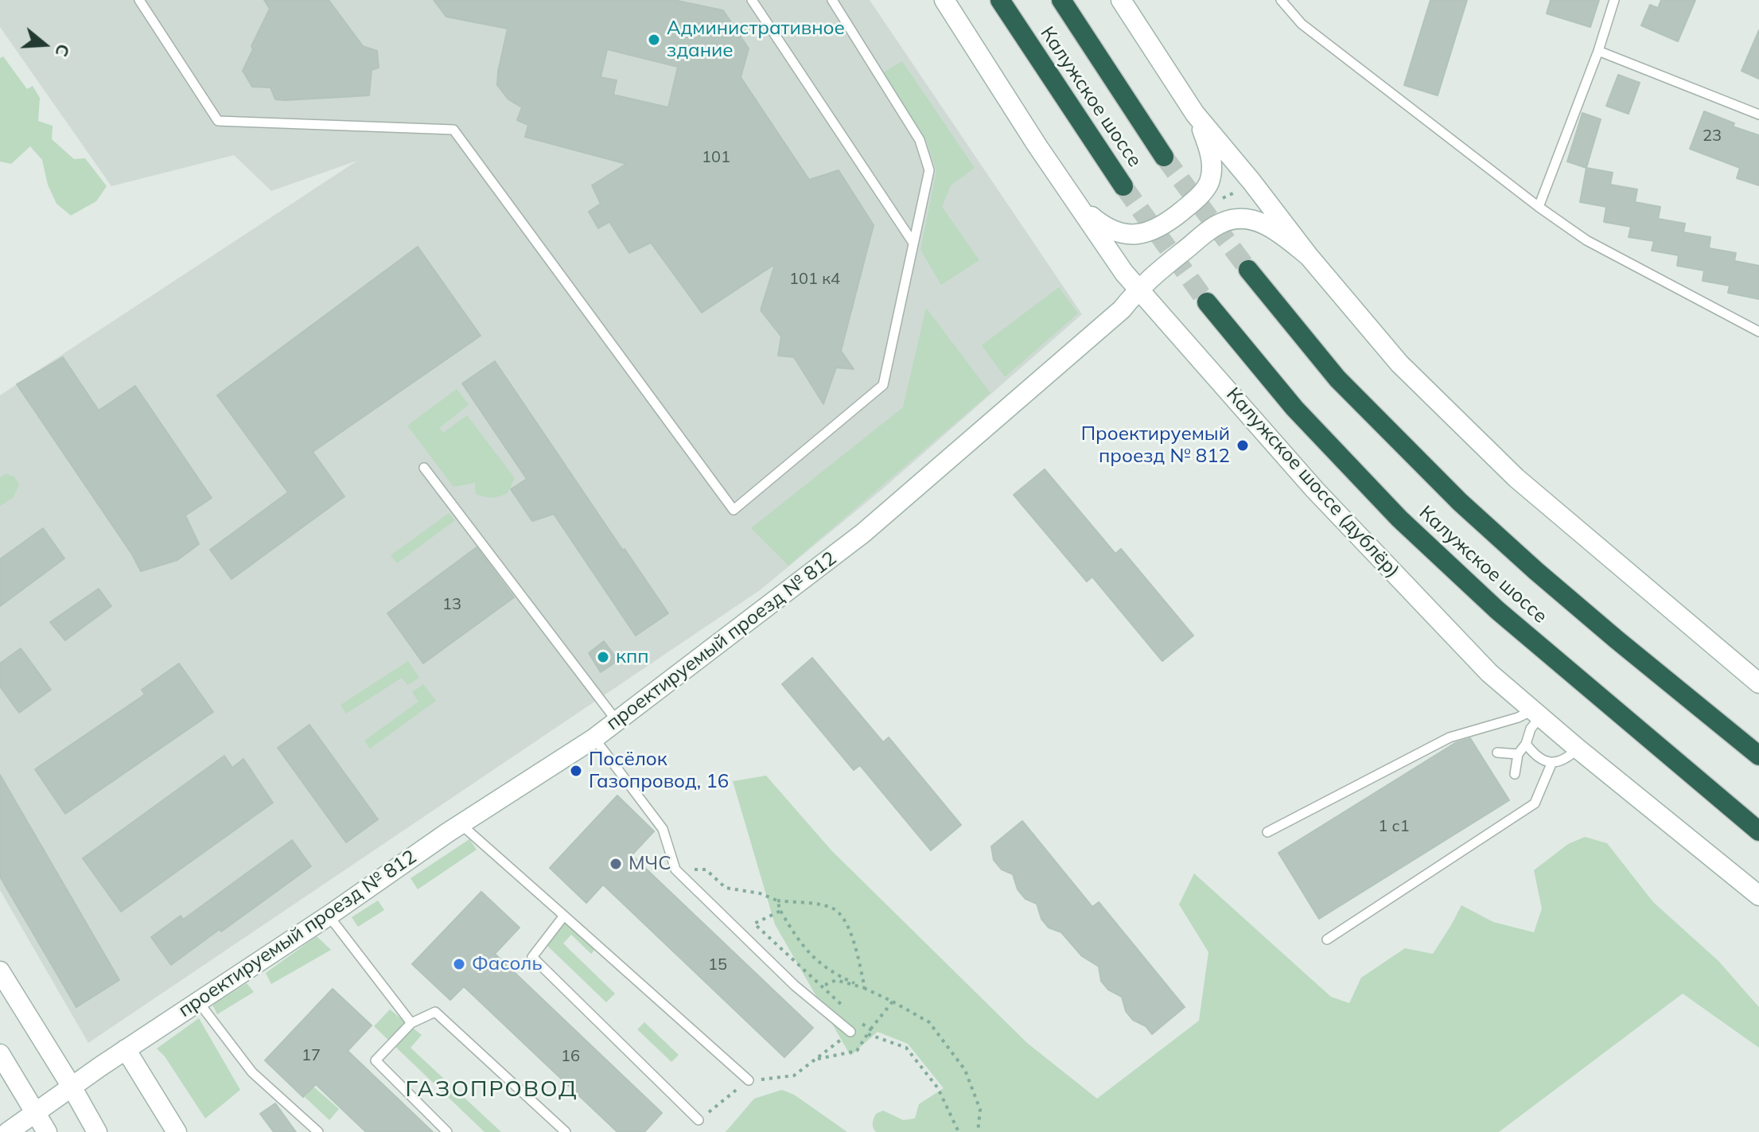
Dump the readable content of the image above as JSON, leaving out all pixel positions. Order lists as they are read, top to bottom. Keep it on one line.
{"streets":{"highway":["Калужское шоссе"],"main road":["Калужское шоссе (дублёр)","проектируемый проезд № 812"]},"crossings":[["Калужское шоссе (дублёр)","проектируемый проезд № 812"]],"districts":["ГАЗОПРОВОД"],"places":["Административное здание","Проектируемый проезд № 812","кпп","Посёлок Газопровод, 16","МЧС","Фасоль"],"house_numbers":["23","101","101 к4","13","1 с1","15","17","16"],"north":"right"}
